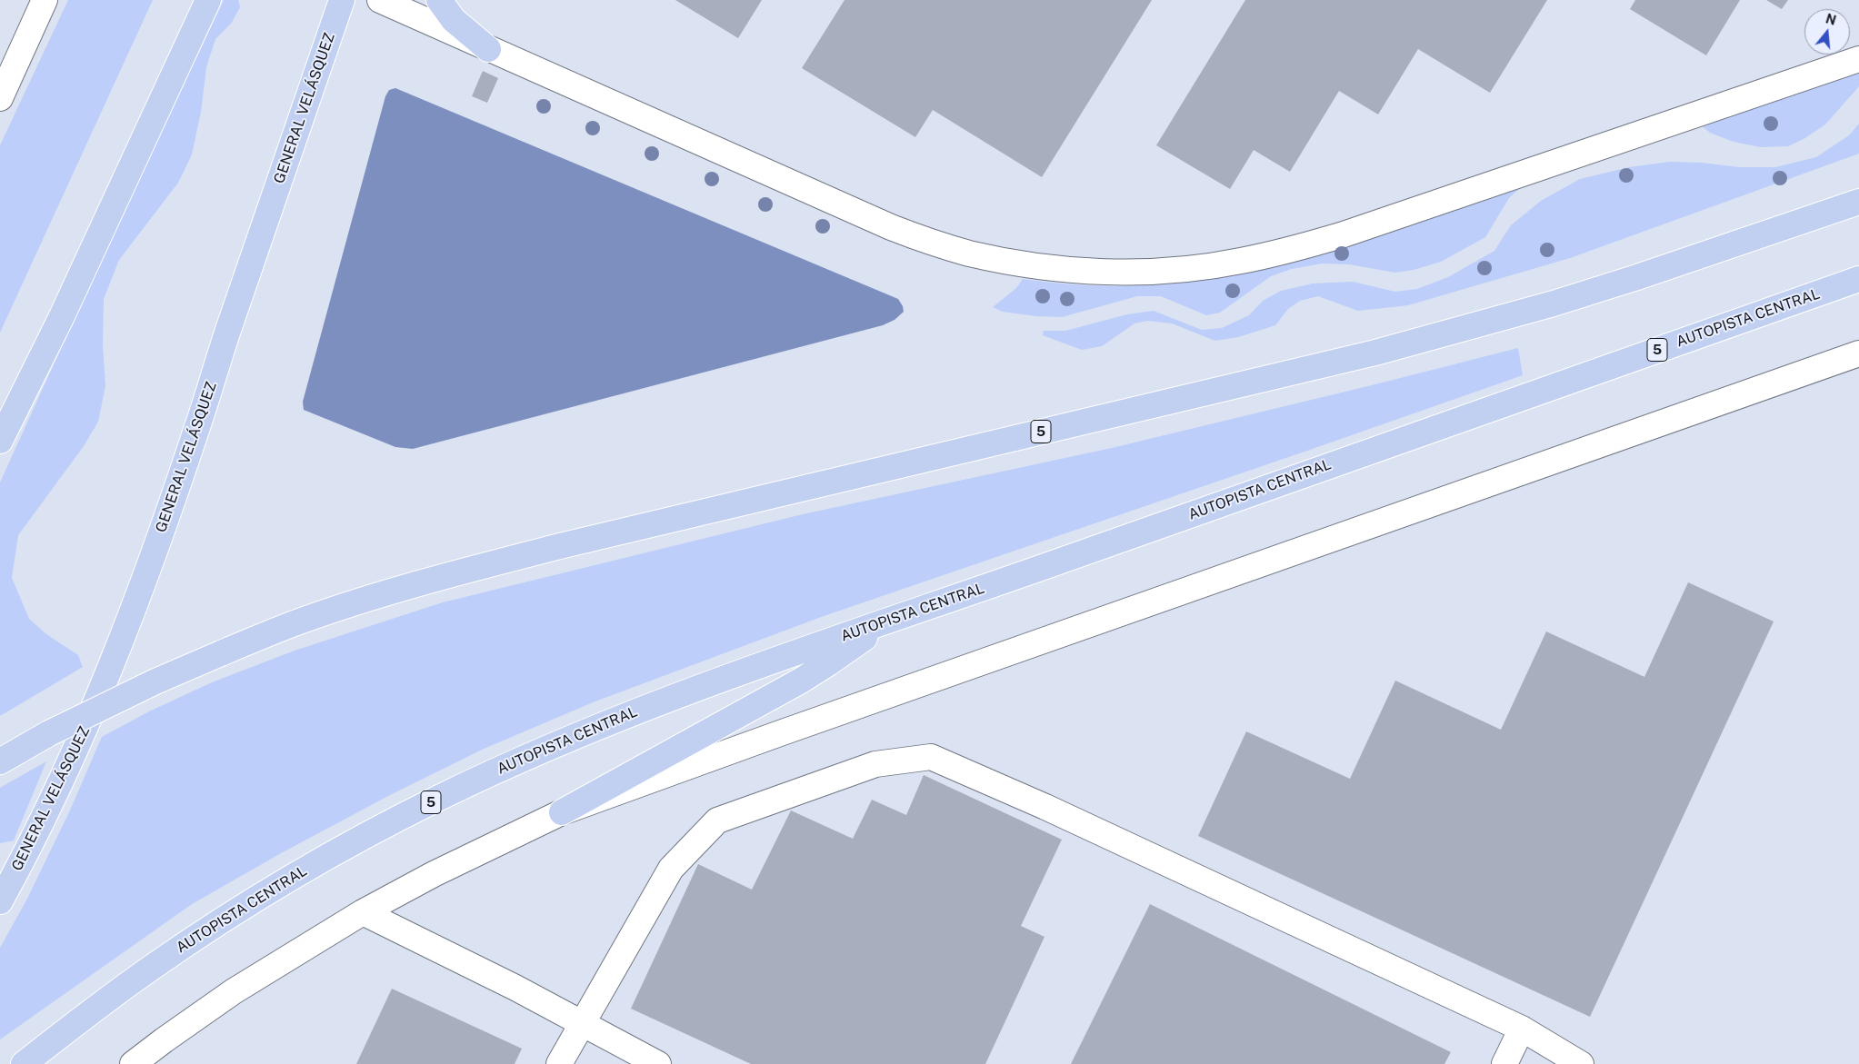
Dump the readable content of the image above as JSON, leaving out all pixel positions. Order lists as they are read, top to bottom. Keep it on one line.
{"streets":{"highway":["GENERAL VELÁSQUEZ","AUTOPISTA CENTRAL","5"]},"north":"top"}
